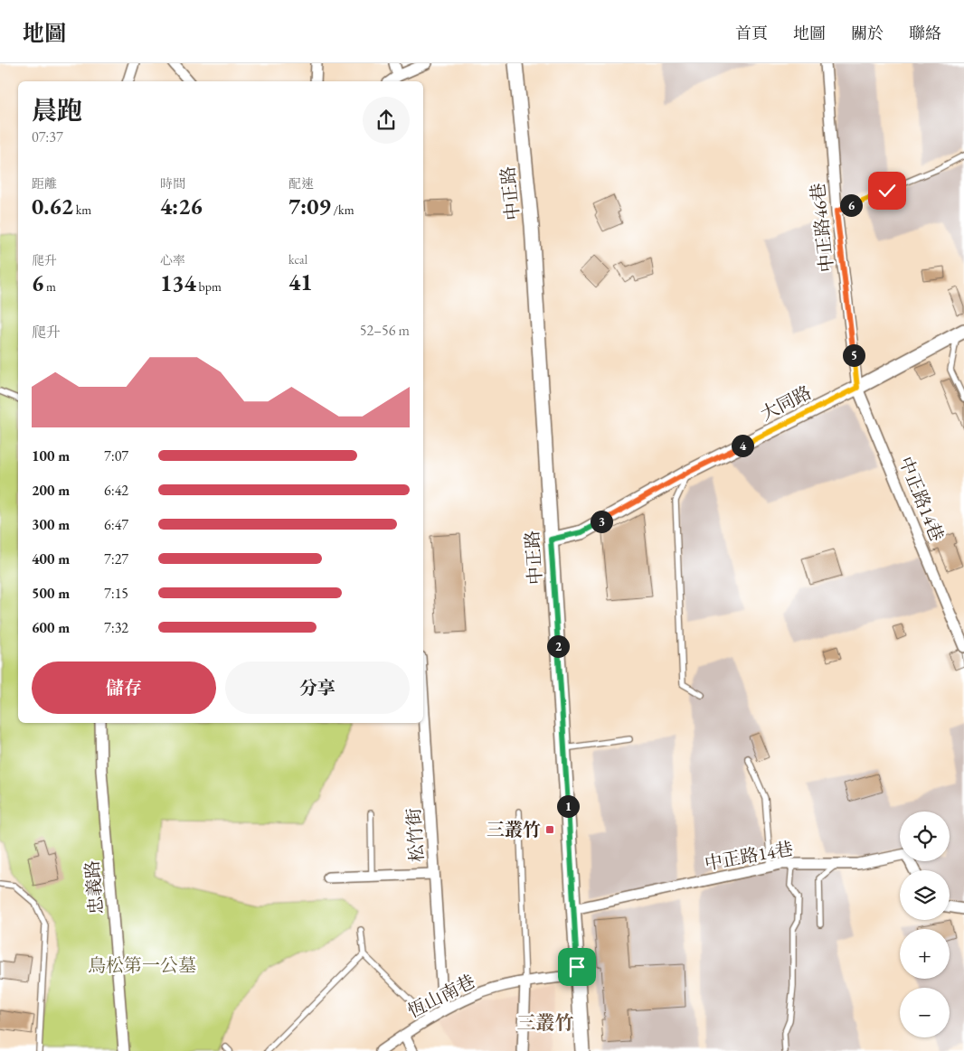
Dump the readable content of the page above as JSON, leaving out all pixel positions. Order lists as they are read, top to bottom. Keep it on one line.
{"streets":{"main road":["中正路","大同路"],"street":["中正路46巷","中正路14巷","松竹街","忠義路","恆山南巷"]},"crossings":[["中正路","大同路"],["中正路","中正路14巷"],["中正路","恆山南巷"],["中正路46巷","大同路"],["中正路46巷","中正路14巷"],["大同路","中正路14巷"],["松竹街","恆山南巷"]],"districts":["三叢竹"],"parks":["鳥松第一公墓"],"places":{"transit":["三叢竹"]},"page":{"header":"地圖","nav":["首頁","地圖","關於","聯絡"],"heading":["晨跑","07:37"],"stats":[["距離","0.62 km"],["時間","4:26"],["配速","7:09 /km"],["爬升","6 m"],["心率","134 bpm"],["kcal","41"]],"pins":["6","5","4","3","2","1"],"chart":["爬升","52–56 m"],"list":[{"name":"100 m","note":"7:07"},{"name":"200 m","note":"6:42"},{"name":"300 m","note":"6:47"},{"name":"400 m","note":"7:27"},{"name":"500 m","note":"7:15"},{"name":"600 m","note":"7:32"}],"buttons":["儲存","分享"],"map_buttons":["+","−"]}}
